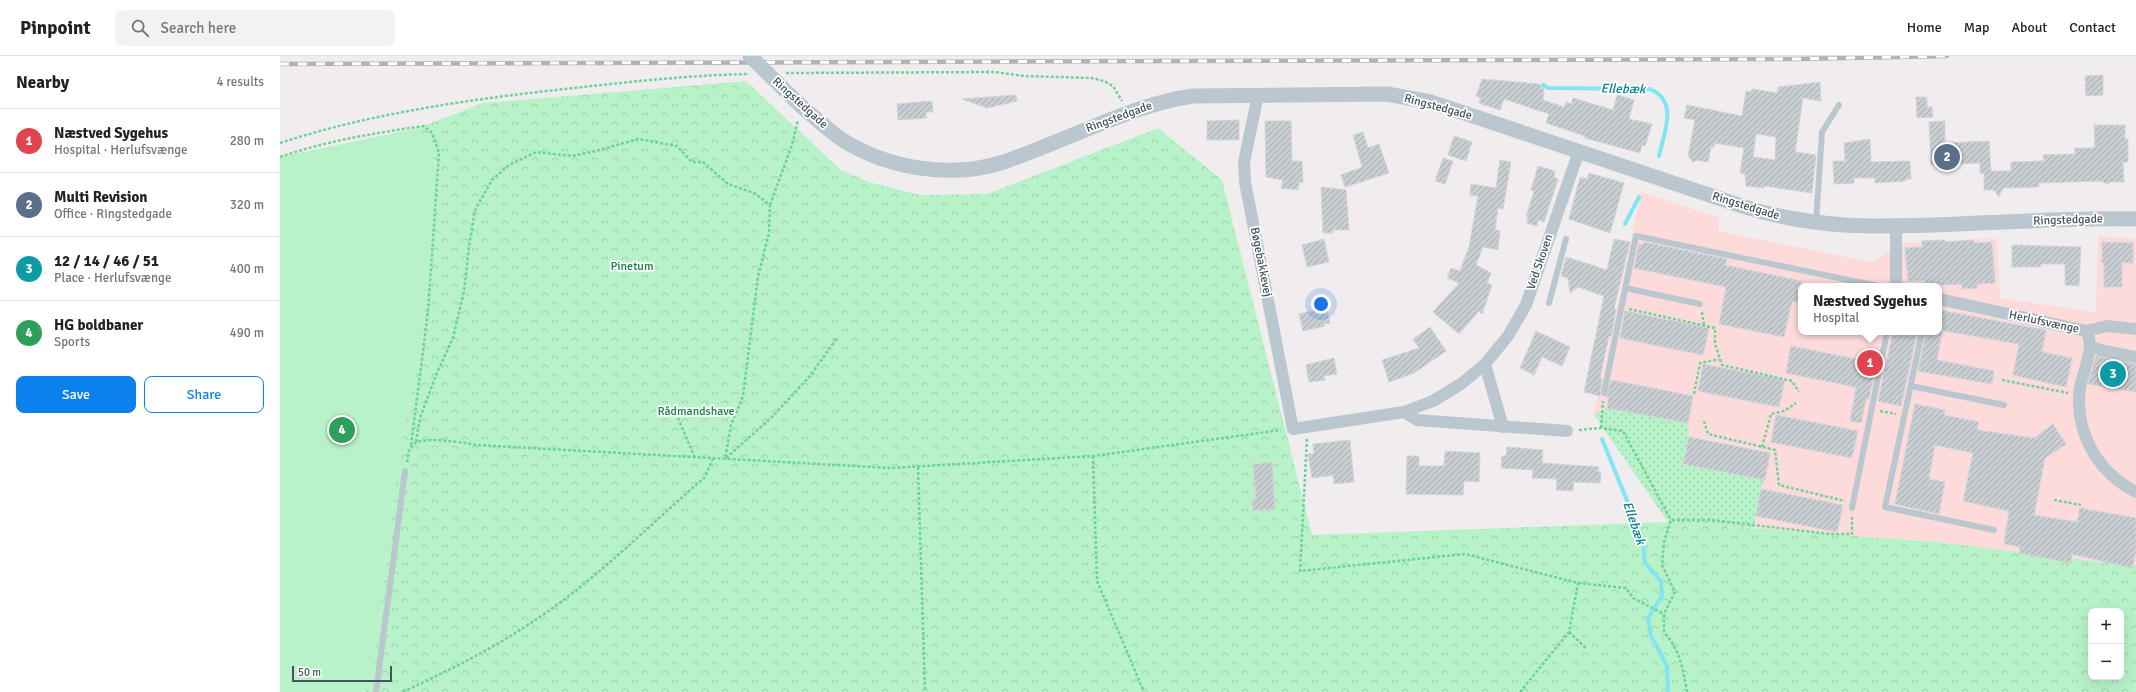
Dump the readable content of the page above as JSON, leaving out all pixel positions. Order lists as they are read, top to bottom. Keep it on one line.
{"streets":{"street":["Ringstedgade","Bøgebakkevej","Ved Skoven","Herlufsvænge"]},"crossings":[["Ringstedgade","Bøgebakkevej"],["Ringstedgade","Ved Skoven"],["Bøgebakkevej","Ved Skoven"]],"water":["Ellebæk"],"parks":["Pinetum","Rådmandshave"],"scale_bar":"50 m","page":{"header":"Pinpoint","search":"Search here","nav":["Home","Map","About","Contact"],"heading":["Nearby","4 results"],"list":[{"mark":"1","name":"Næstved Sygehus","note":"Hospital · Herlufsvænge","value":"280 m"},{"mark":"2","name":"Multi Revision","note":"Office · Ringstedgade","value":"320 m"},{"mark":"3","name":"12 / 14 / 46 / 51","note":"Place · Herlufsvænge","value":"400 m"},{"mark":"4","name":"HG boldbaner","note":"Sports","value":"490 m"}],"pins":["2","1","3","4"],"popup":["Næstved Sygehus","Hospital"],"buttons":["Save","Share"],"map_buttons":["+","−"],"scale":"50 m"}}
